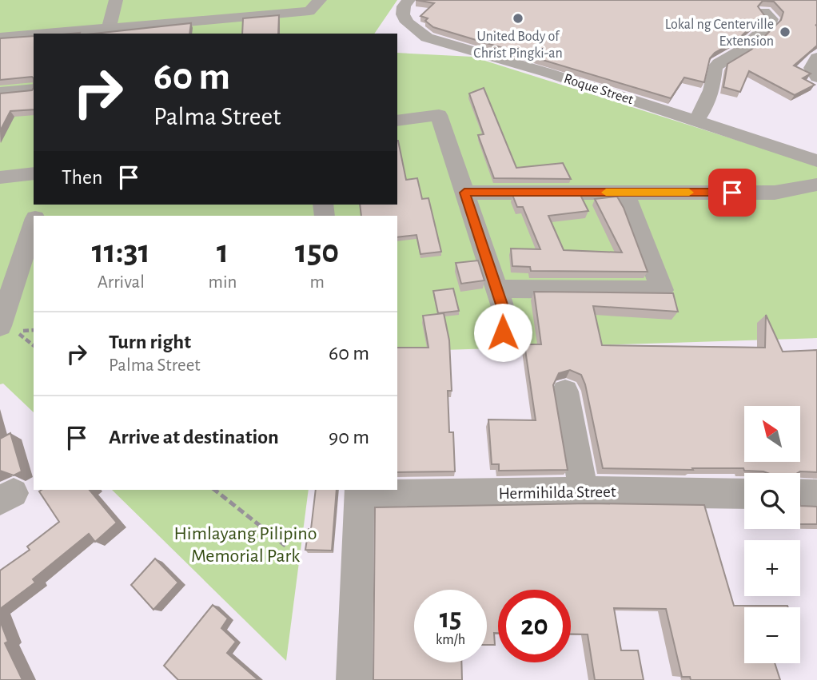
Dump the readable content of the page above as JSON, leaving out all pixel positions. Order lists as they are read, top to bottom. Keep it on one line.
{"streets":{"street":["Roque Street","Hermihilda Street"]},"parks":["Himlayang Pilipino Memorial Park"],"places":["United Body of Christ Pingki-an","Lokal ng Centerville Extension"],"north":"top left","page":{"turn":["60 m","Palma Street"],"then":"Then","eta":["11:31","Arrival","1","min","150","m"],"list":[{"name":"Turn right","note":"Palma Street","value":"60 m"},{"name":"Arrive at destination","value":"90 m"}],"map_buttons":["+","−"],"speed":"15 km/h","limit":"20"}}
